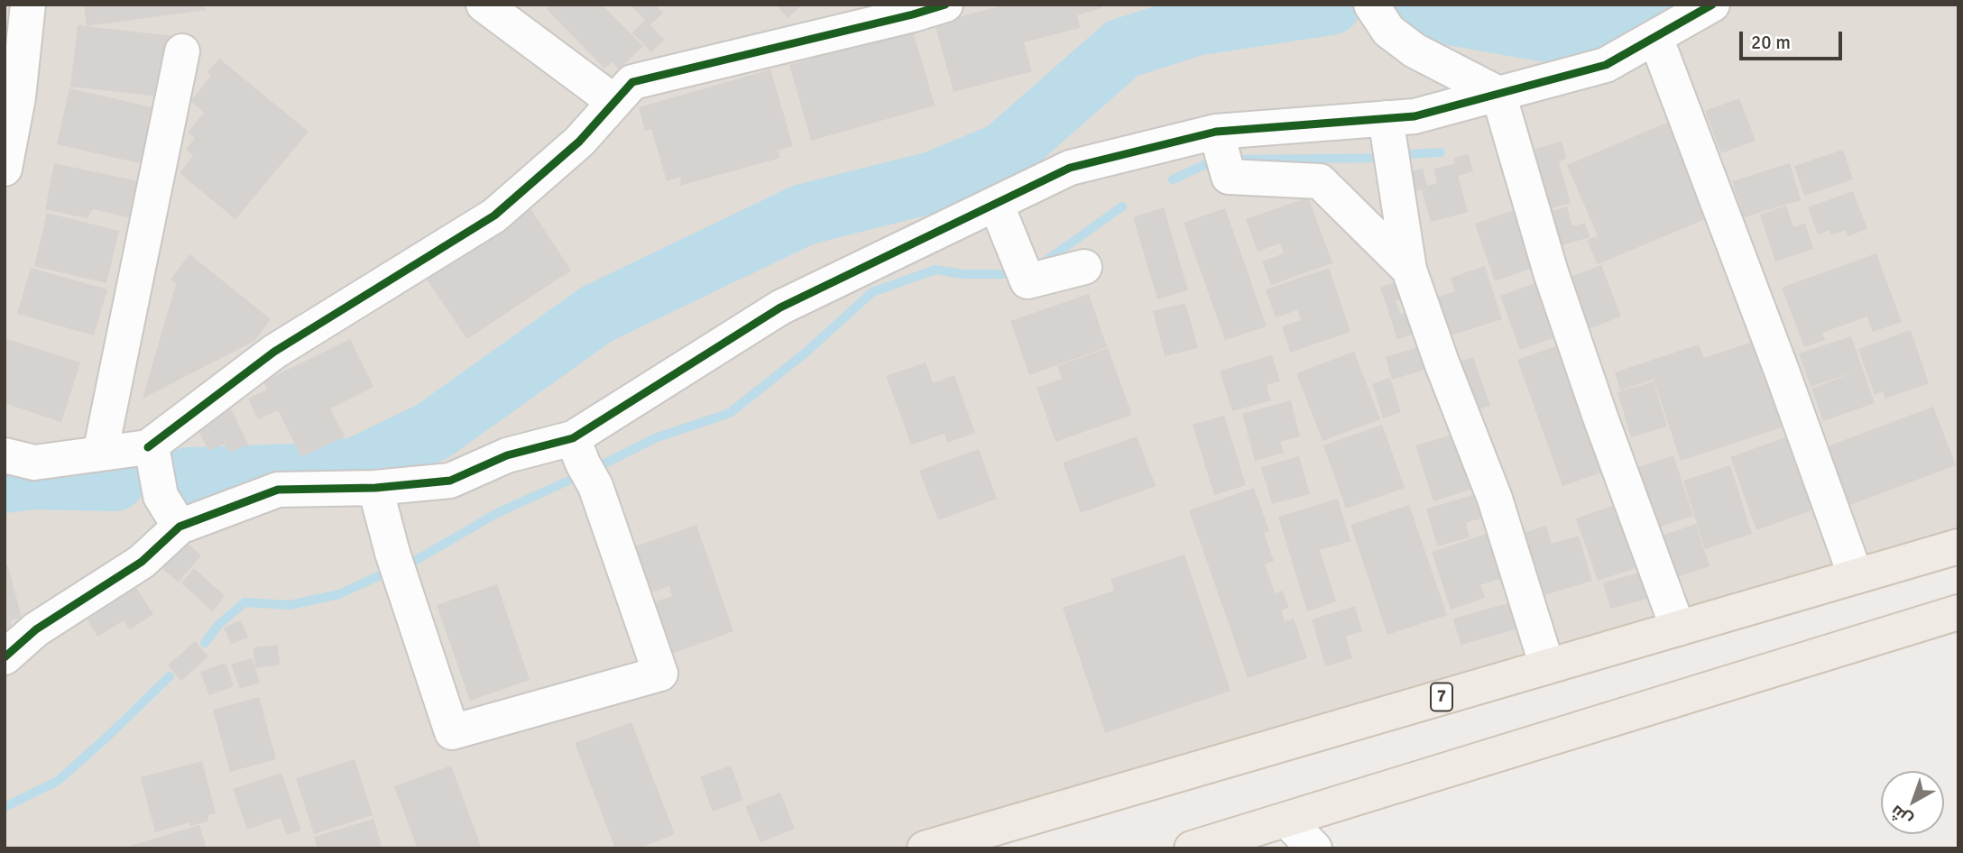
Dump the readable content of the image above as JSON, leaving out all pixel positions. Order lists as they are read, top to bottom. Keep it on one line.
{"streets":{"main road":["7"]},"scale_bar":"20 m","north":"bottom left"}
